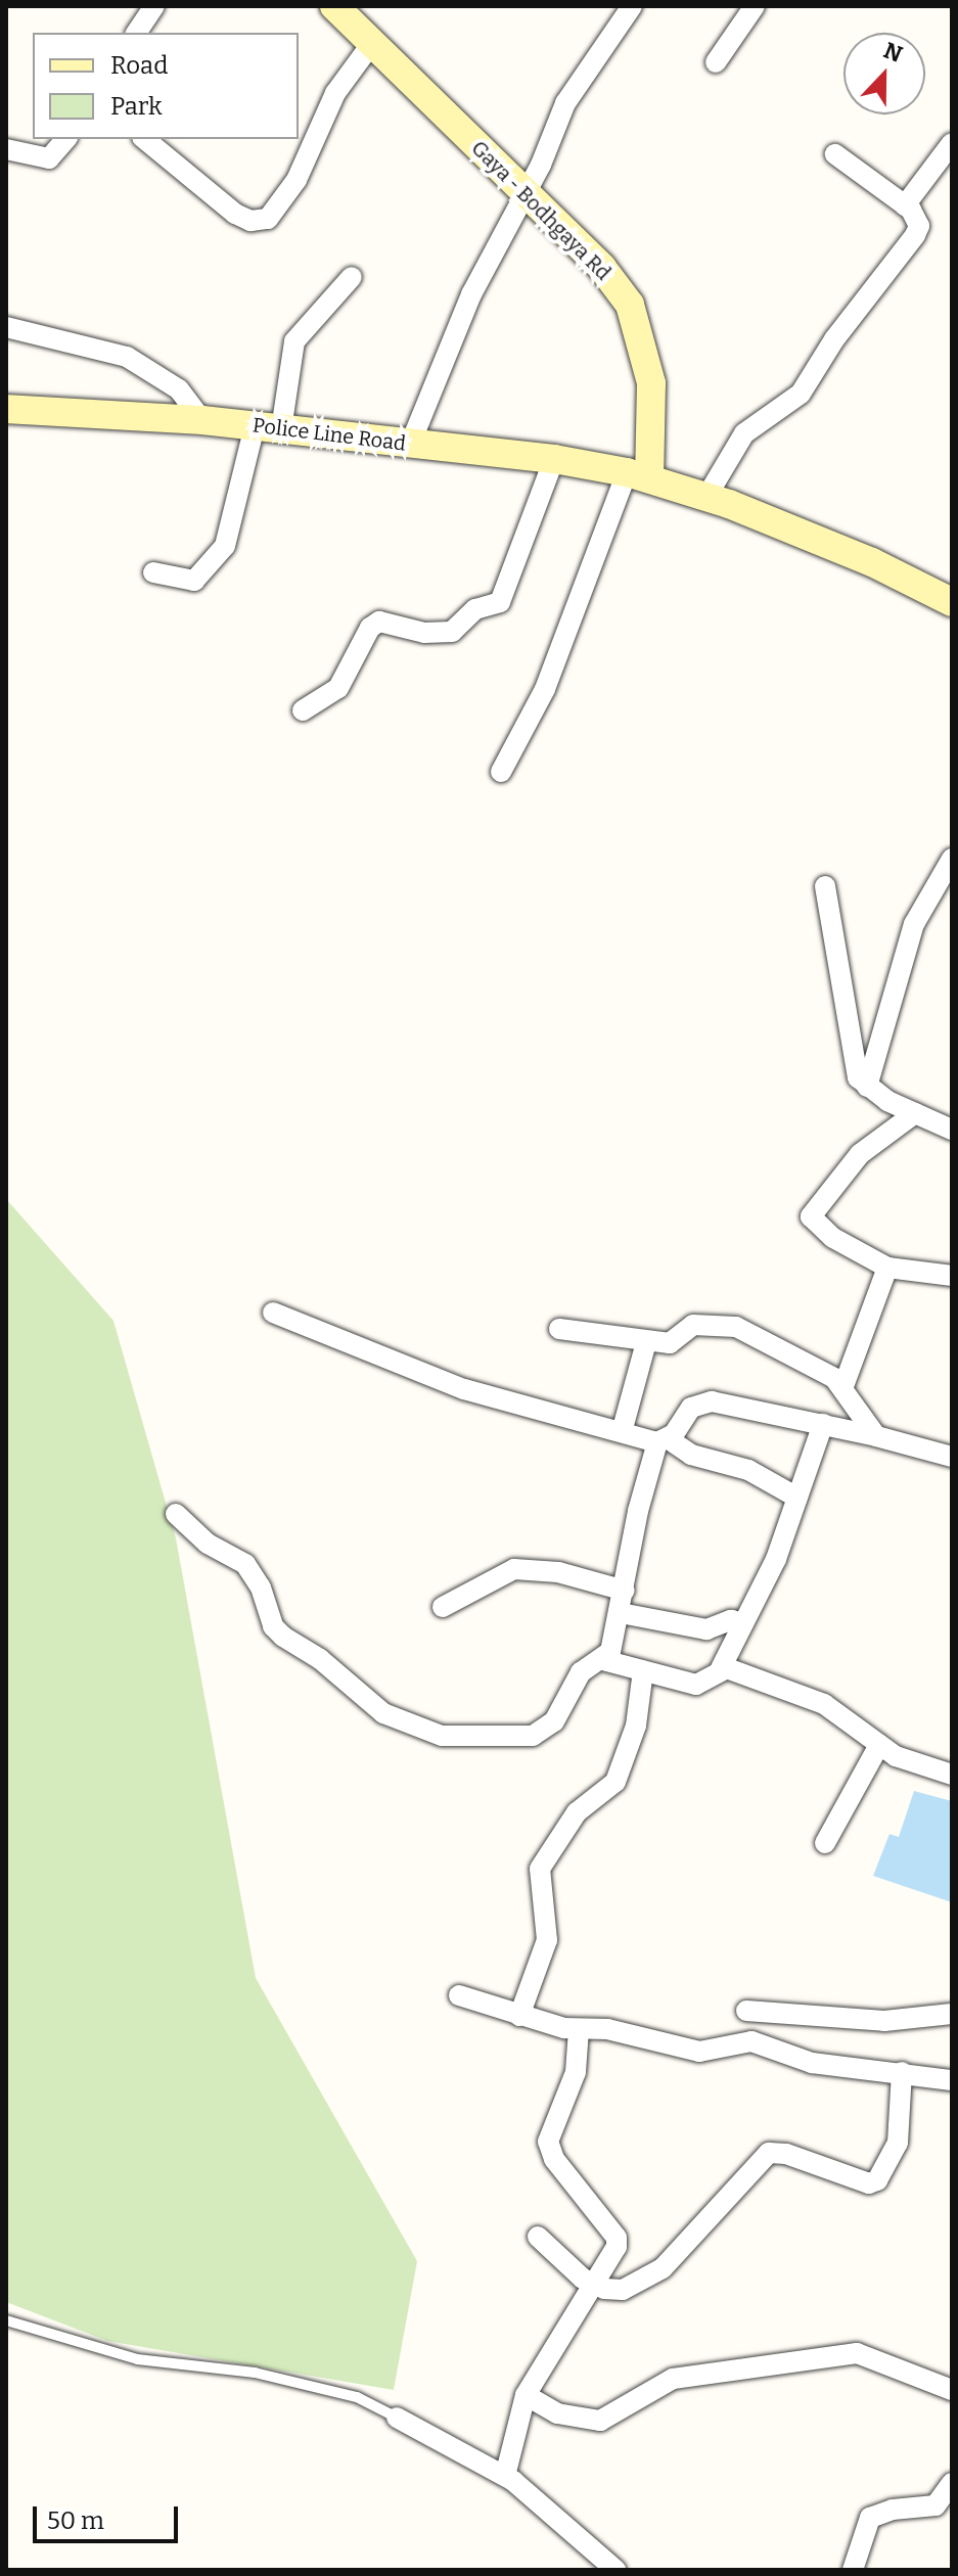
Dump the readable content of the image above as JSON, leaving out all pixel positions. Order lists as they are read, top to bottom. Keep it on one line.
{"streets":{"street":["Gaya - Bodhgaya Rd","Police Line Road"]},"crossings":[["Gaya - Bodhgaya Rd","Police Line Road"]],"legend":["Road","Park"],"scale_bar":"50 m","north":"top"}
